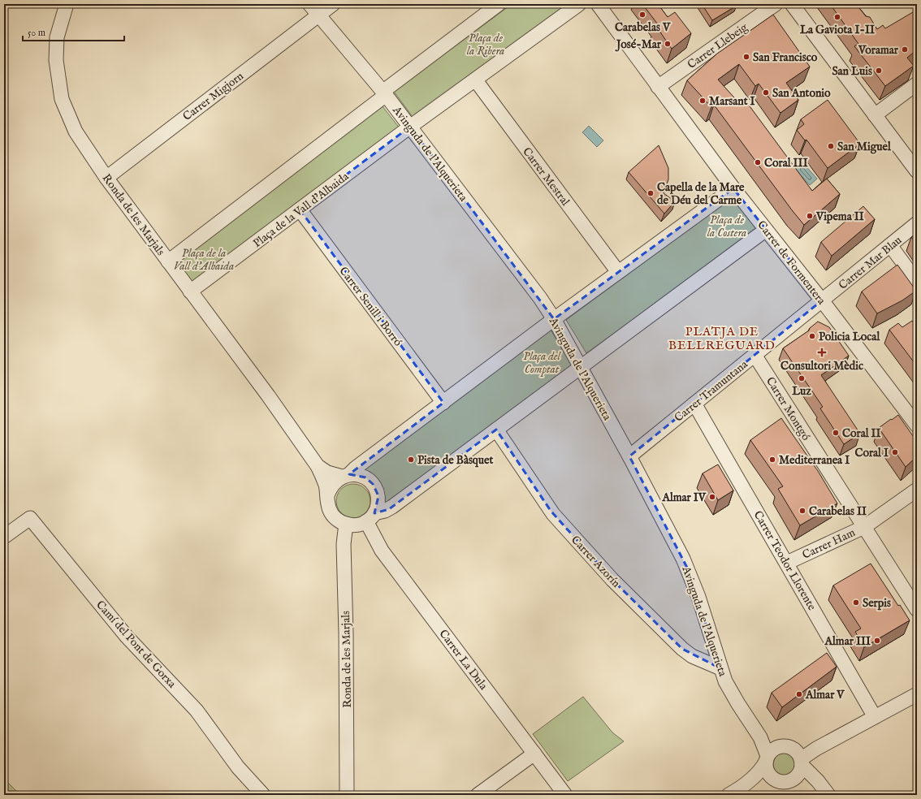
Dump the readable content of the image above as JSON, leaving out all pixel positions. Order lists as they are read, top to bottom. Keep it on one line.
{"streets":{"street":["Carrer Llebeig","Carrer Migjorn","Avinguda de l’Alquerieta","Carrer Mestral","Plaça de la Vall d’Albaida","Ronda de les Marjals","Carrer de Formentera","Carrer Mar Blau","Carrer Senill i Borró","Carrer Tramuntana","Carrer Montgó","Carrer Ham","Carrer Teodor Llorente","Carrer Azorín","Camí del Pont de Gorxa","Carrer La Dula"]},"crossings":[["Carrer Llebeig","Carrer de Formentera"],["Carrer Migjorn","Avinguda de l’Alquerieta"],["Carrer Migjorn","Ronda de les Marjals"],["Avinguda de l’Alquerieta","Plaça de la Vall d’Albaida"],["Avinguda de l’Alquerieta","Carrer Tramuntana"],["Avinguda de l’Alquerieta","Carrer Azorín"],["Plaça de la Vall d’Albaida","Ronda de les Marjals"],["Plaça de la Vall d’Albaida","Carrer Senill i Borró"],["Ronda de les Marjals","Carrer La Dula"],["Carrer de Formentera","Carrer Mar Blau"],["Carrer de Formentera","Carrer Tramuntana"],["Carrer Mar Blau","Carrer Tramuntana"],["Carrer Tramuntana","Carrer Montgó"],["Carrer Tramuntana","Carrer Teodor Llorente"],["Carrer Montgó","Carrer Ham"],["Carrer Ham","Carrer Teodor Llorente"]],"districts":["PLATJA DE BELLREGUARD"],"parks":["Plaça de la Ribera","Plaça de la Costera","Plaça de la Vall d'Albaida","Plaça del Comptat"],"places":{"other":["Carabelas V","La Gaviota I-II","José-Mar","Voramar","San Francisco","San Luis","San Antonio","Marsant I","San Miguel","Coral III","Capella de la Mare de Déu del Carme","Vipema II","Policia Local","Luz","Coral II","Coral I","Pista de Bàsquet","Mediterranea I","Almar IV","Carabelas II","Serpis","Almar III","Almar V"],"health":["Consultori Mèdic"]},"scale_bar":"50 m"}
